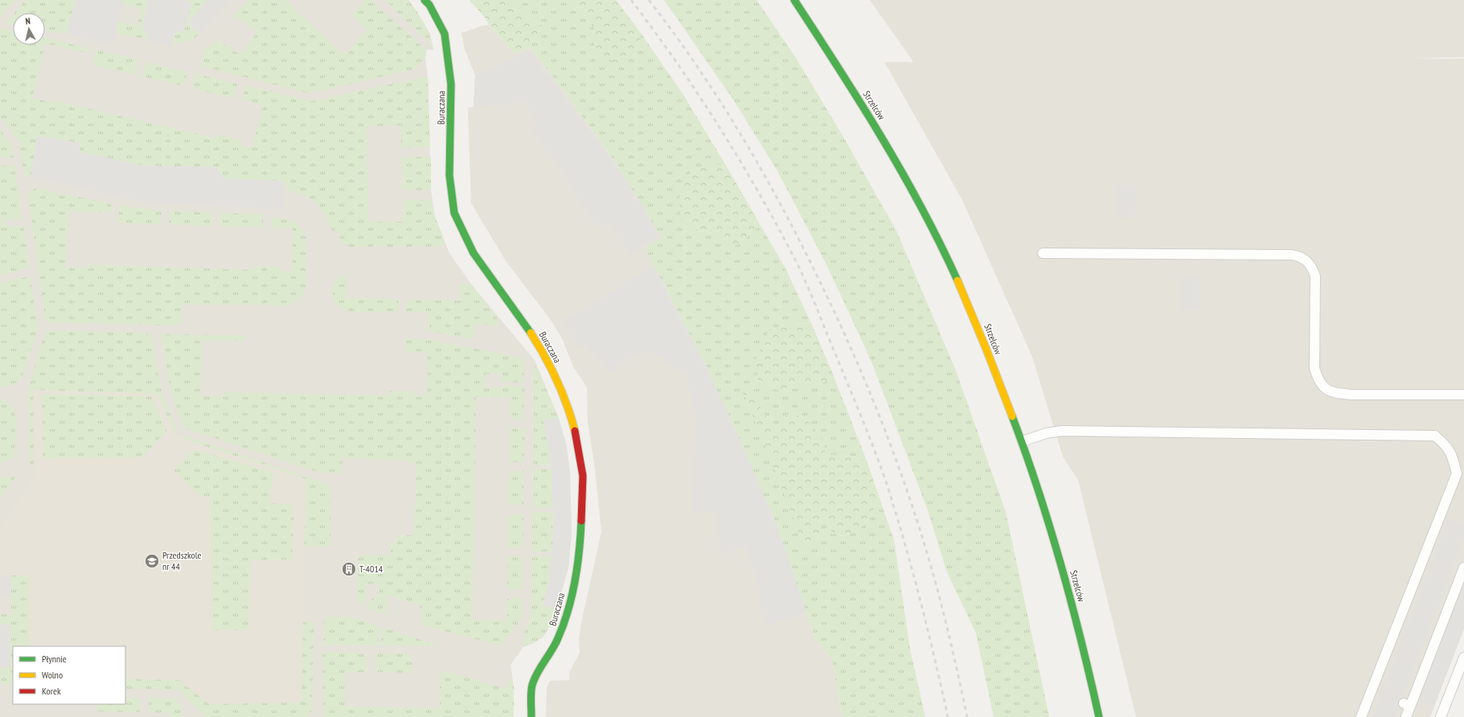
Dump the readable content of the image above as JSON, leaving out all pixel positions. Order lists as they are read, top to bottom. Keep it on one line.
{"streets":{"street":["Strzelców","Buraczana"]},"places":{"school or university":["Przedszkole nr 44"],"building":["T-4014"]},"legend":["Płynnie","Wolno","Korek"],"north":"top"}
